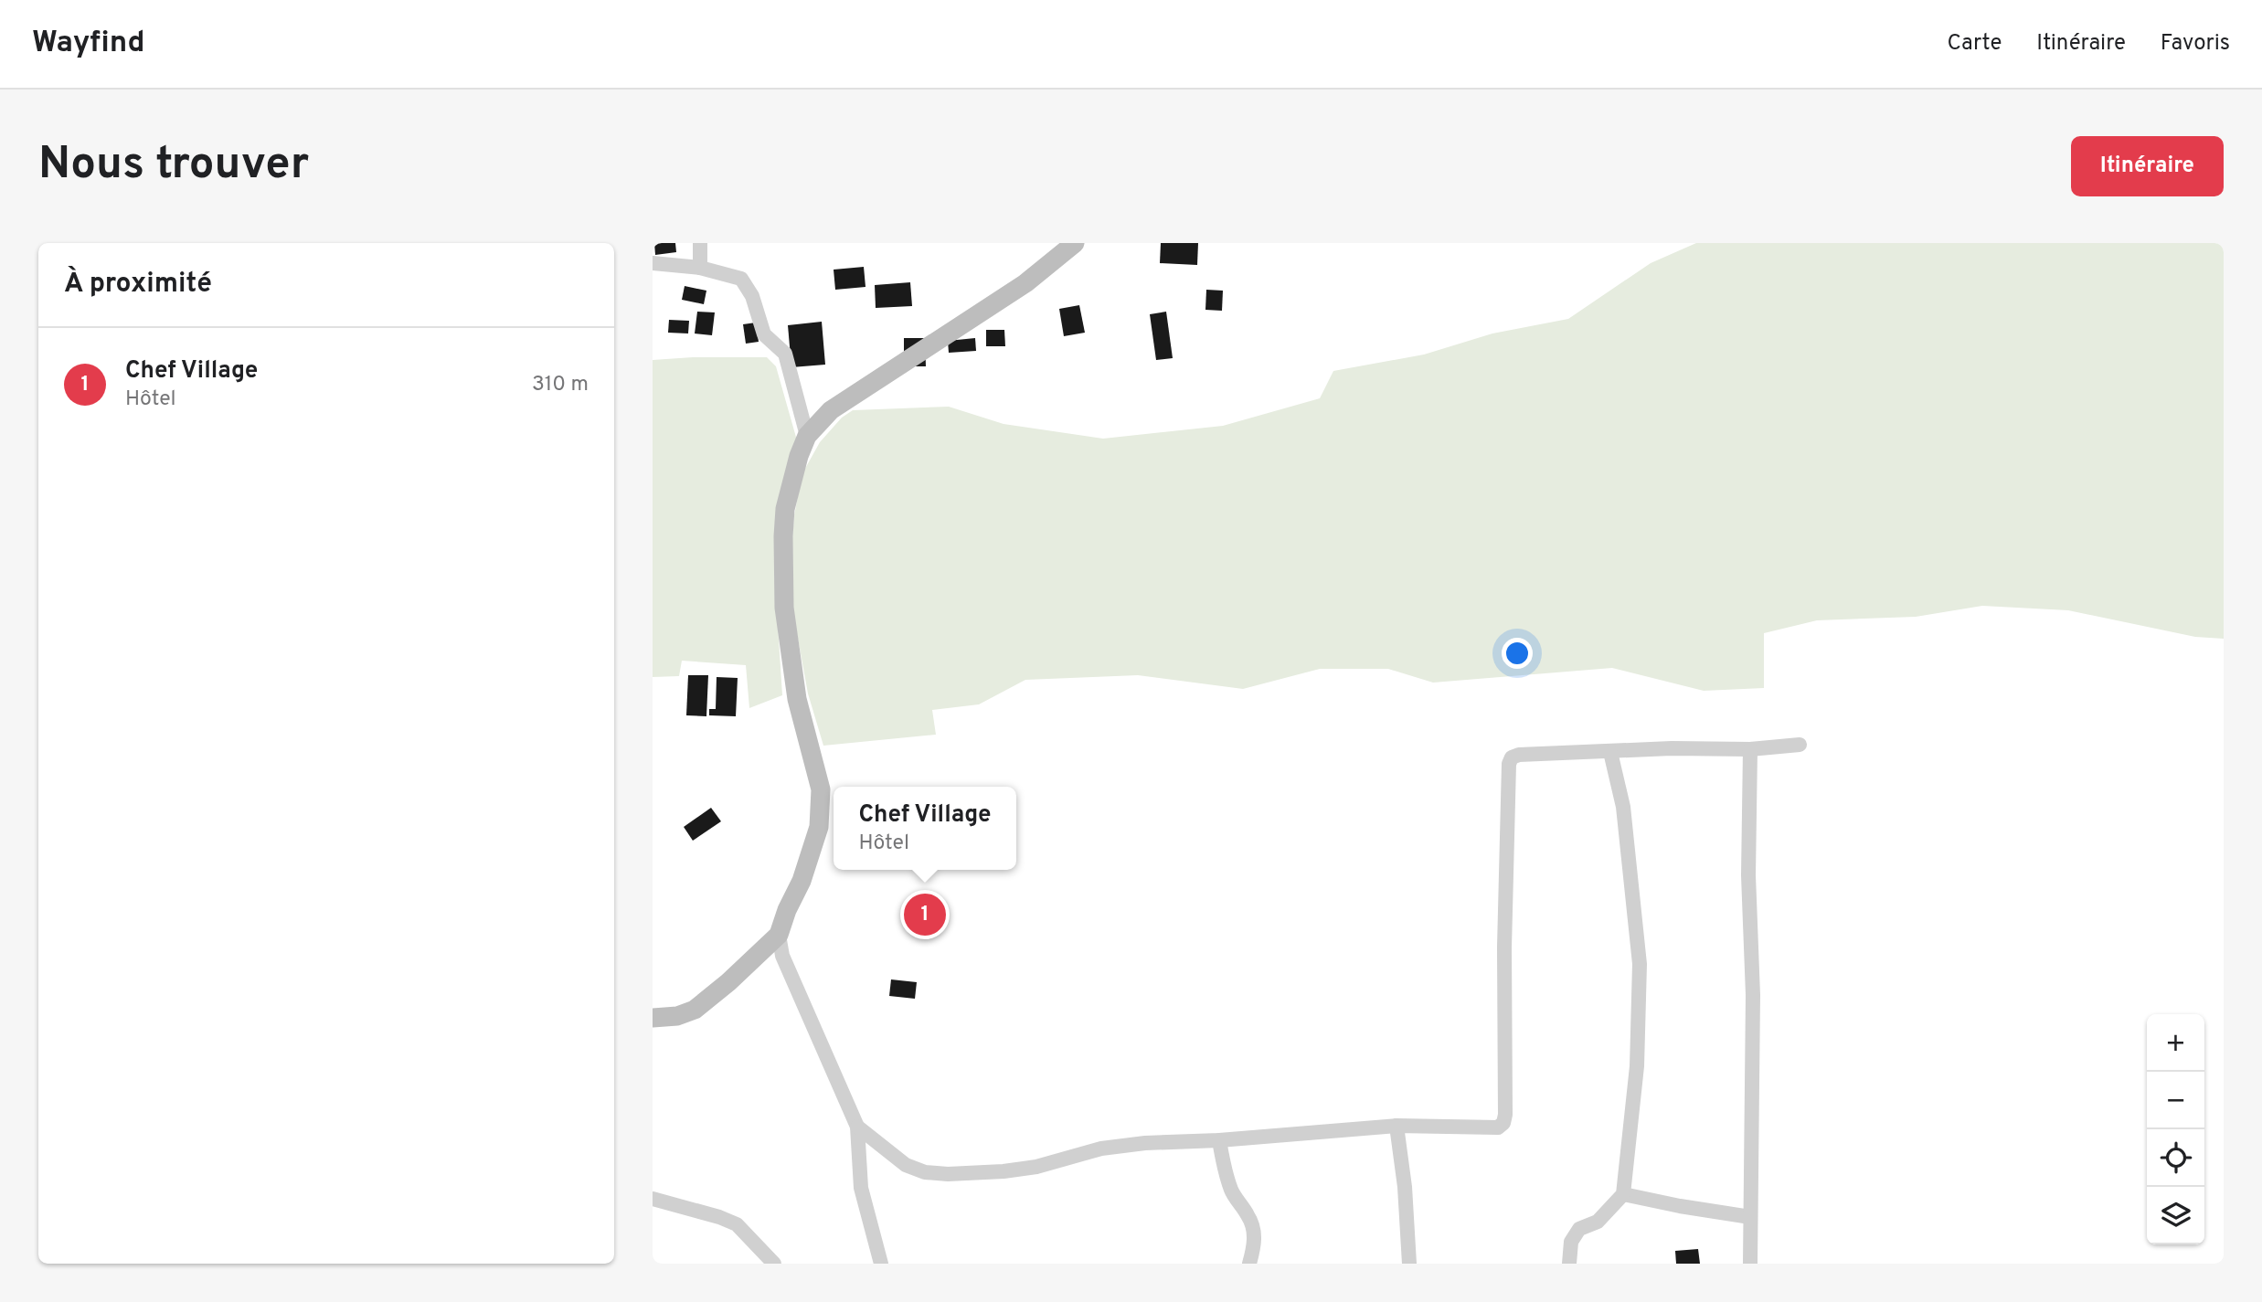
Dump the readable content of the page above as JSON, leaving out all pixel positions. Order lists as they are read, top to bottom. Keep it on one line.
{"page":{"header":"Wayfind","nav":["Carte","Itinéraire","Favoris"],"buttons":"Itinéraire","title":"Nous trouver","heading":"À proximité","list":[{"mark":"1","name":"Chef Village","note":"Hôtel","value":"310 m"}],"popup":["Chef Village","Hôtel"],"pins":"1","map_buttons":["+","−"]}}
